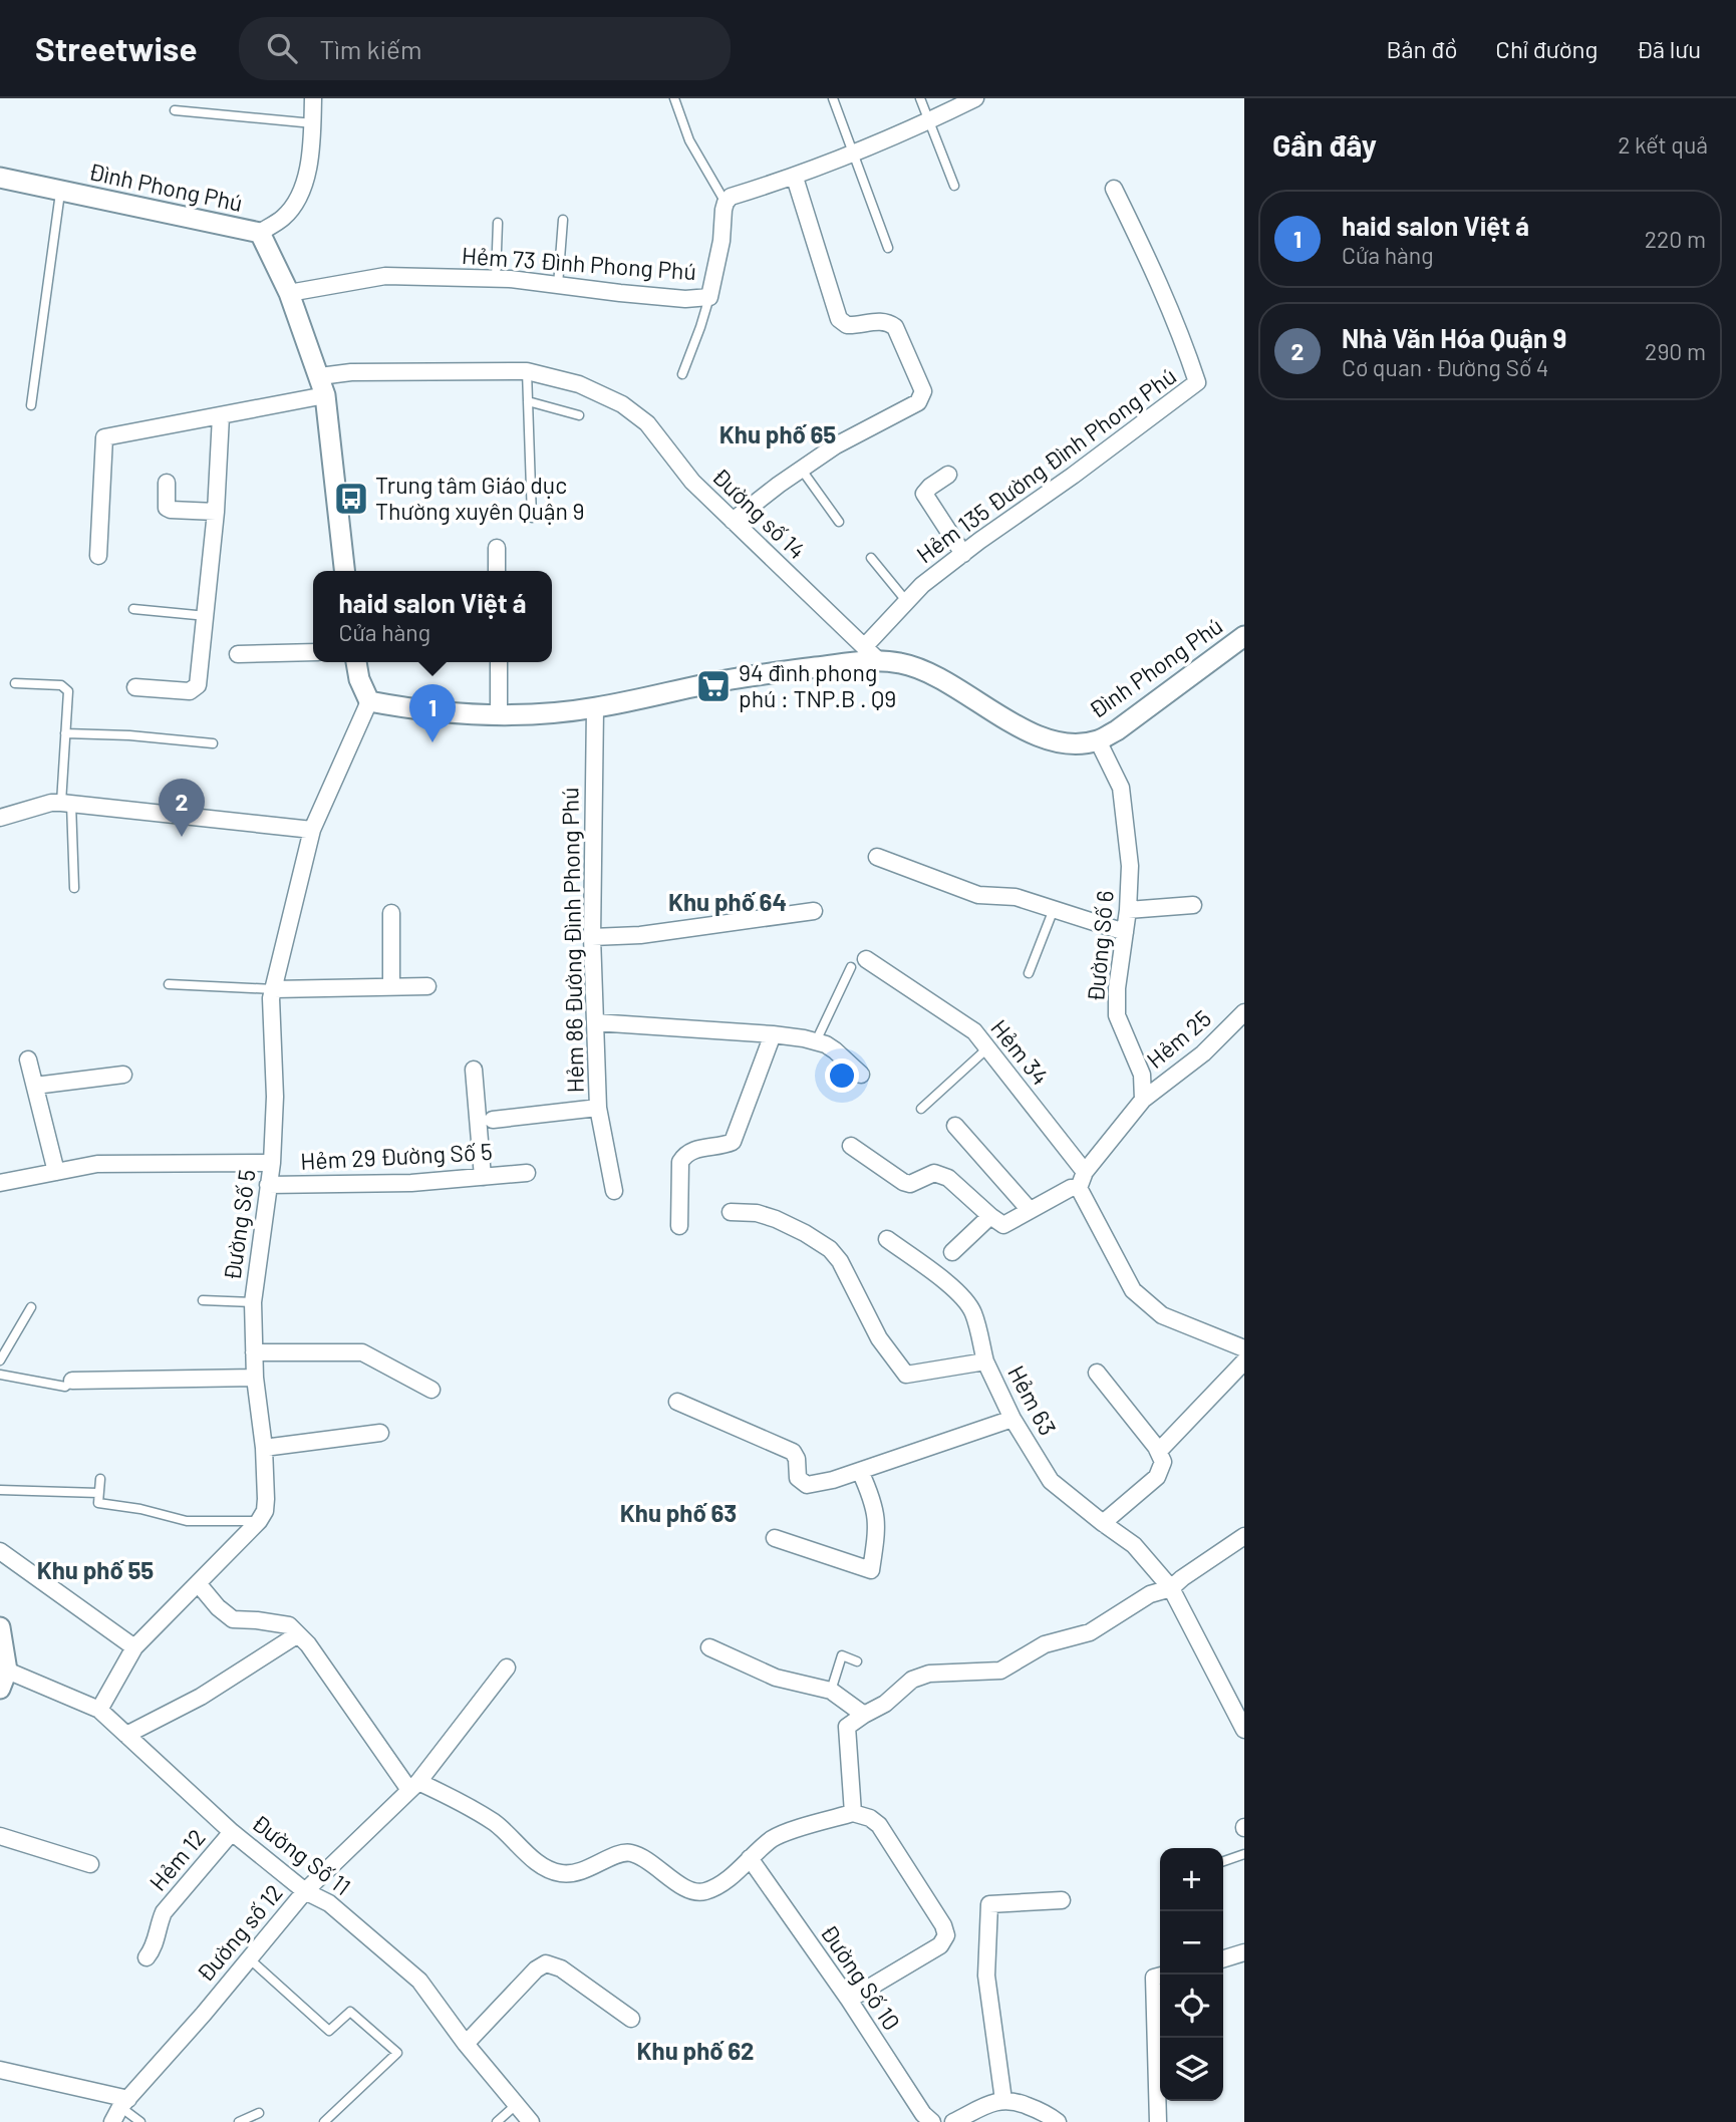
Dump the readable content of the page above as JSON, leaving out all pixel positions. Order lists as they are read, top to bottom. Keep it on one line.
{"streets":{"street":["Đình Phong Phú","Hẻm 73 Đình Phong Phú","Hẻm 135 Đường Đình Phong Phú","Đường số 14","Hẻm 86 Đường Đình Phong Phú","Đường Số 6","Hẻm 25","Hẻm 34","Hẻm 29 Đường Số 5","Đường Số 5","Hẻm 63","Đường Số 11","Hẻm 12","Đường số 12","Đường Số 10"]},"crossings":[["Đình Phong Phú","Hẻm 73 Đình Phong Phú"],["Đình Phong Phú","Đường số 14"],["Đình Phong Phú","Hẻm 86 Đường Đình Phong Phú"],["Đình Phong Phú","Đường Số 6"],["Đình Phong Phú","Đường Số 5"],["Hẻm 135 Đường Đình Phong Phú","Đường số 14"],["Đường Số 6","Hẻm 25"],["Hẻm 29 Đường Số 5","Đường Số 5"],["Đường Số 11","Hẻm 12"],["Đường Số 11","Đường số 12"]],"districts":["Khu phố 65","Khu phố 64","Khu phố 63","Khu phố 55","Khu phố 62"],"places":{"bus stop":["Trung tâm Giáo dục Thường xuyên Quận 9"],"supermarket":["94 đình phong phú : TNP.B . Q9"]},"page":{"header":"Streetwise","search":"Tìm kiếm","nav":["Bản đồ","Chỉ đường","Đã lưu"],"heading":["Gần đây","2 kết quả"],"list":[{"mark":"1","name":"haid salon Việt á","note":"Cửa hàng","value":"220 m"},{"mark":"2","name":"Nhà Văn Hóa Quận 9","note":"Cơ quan · Đường Số 4","value":"290 m"}],"popup":["haid salon Việt á","Cửa hàng"],"pins":["1","2"],"map_buttons":["+","−"]}}
